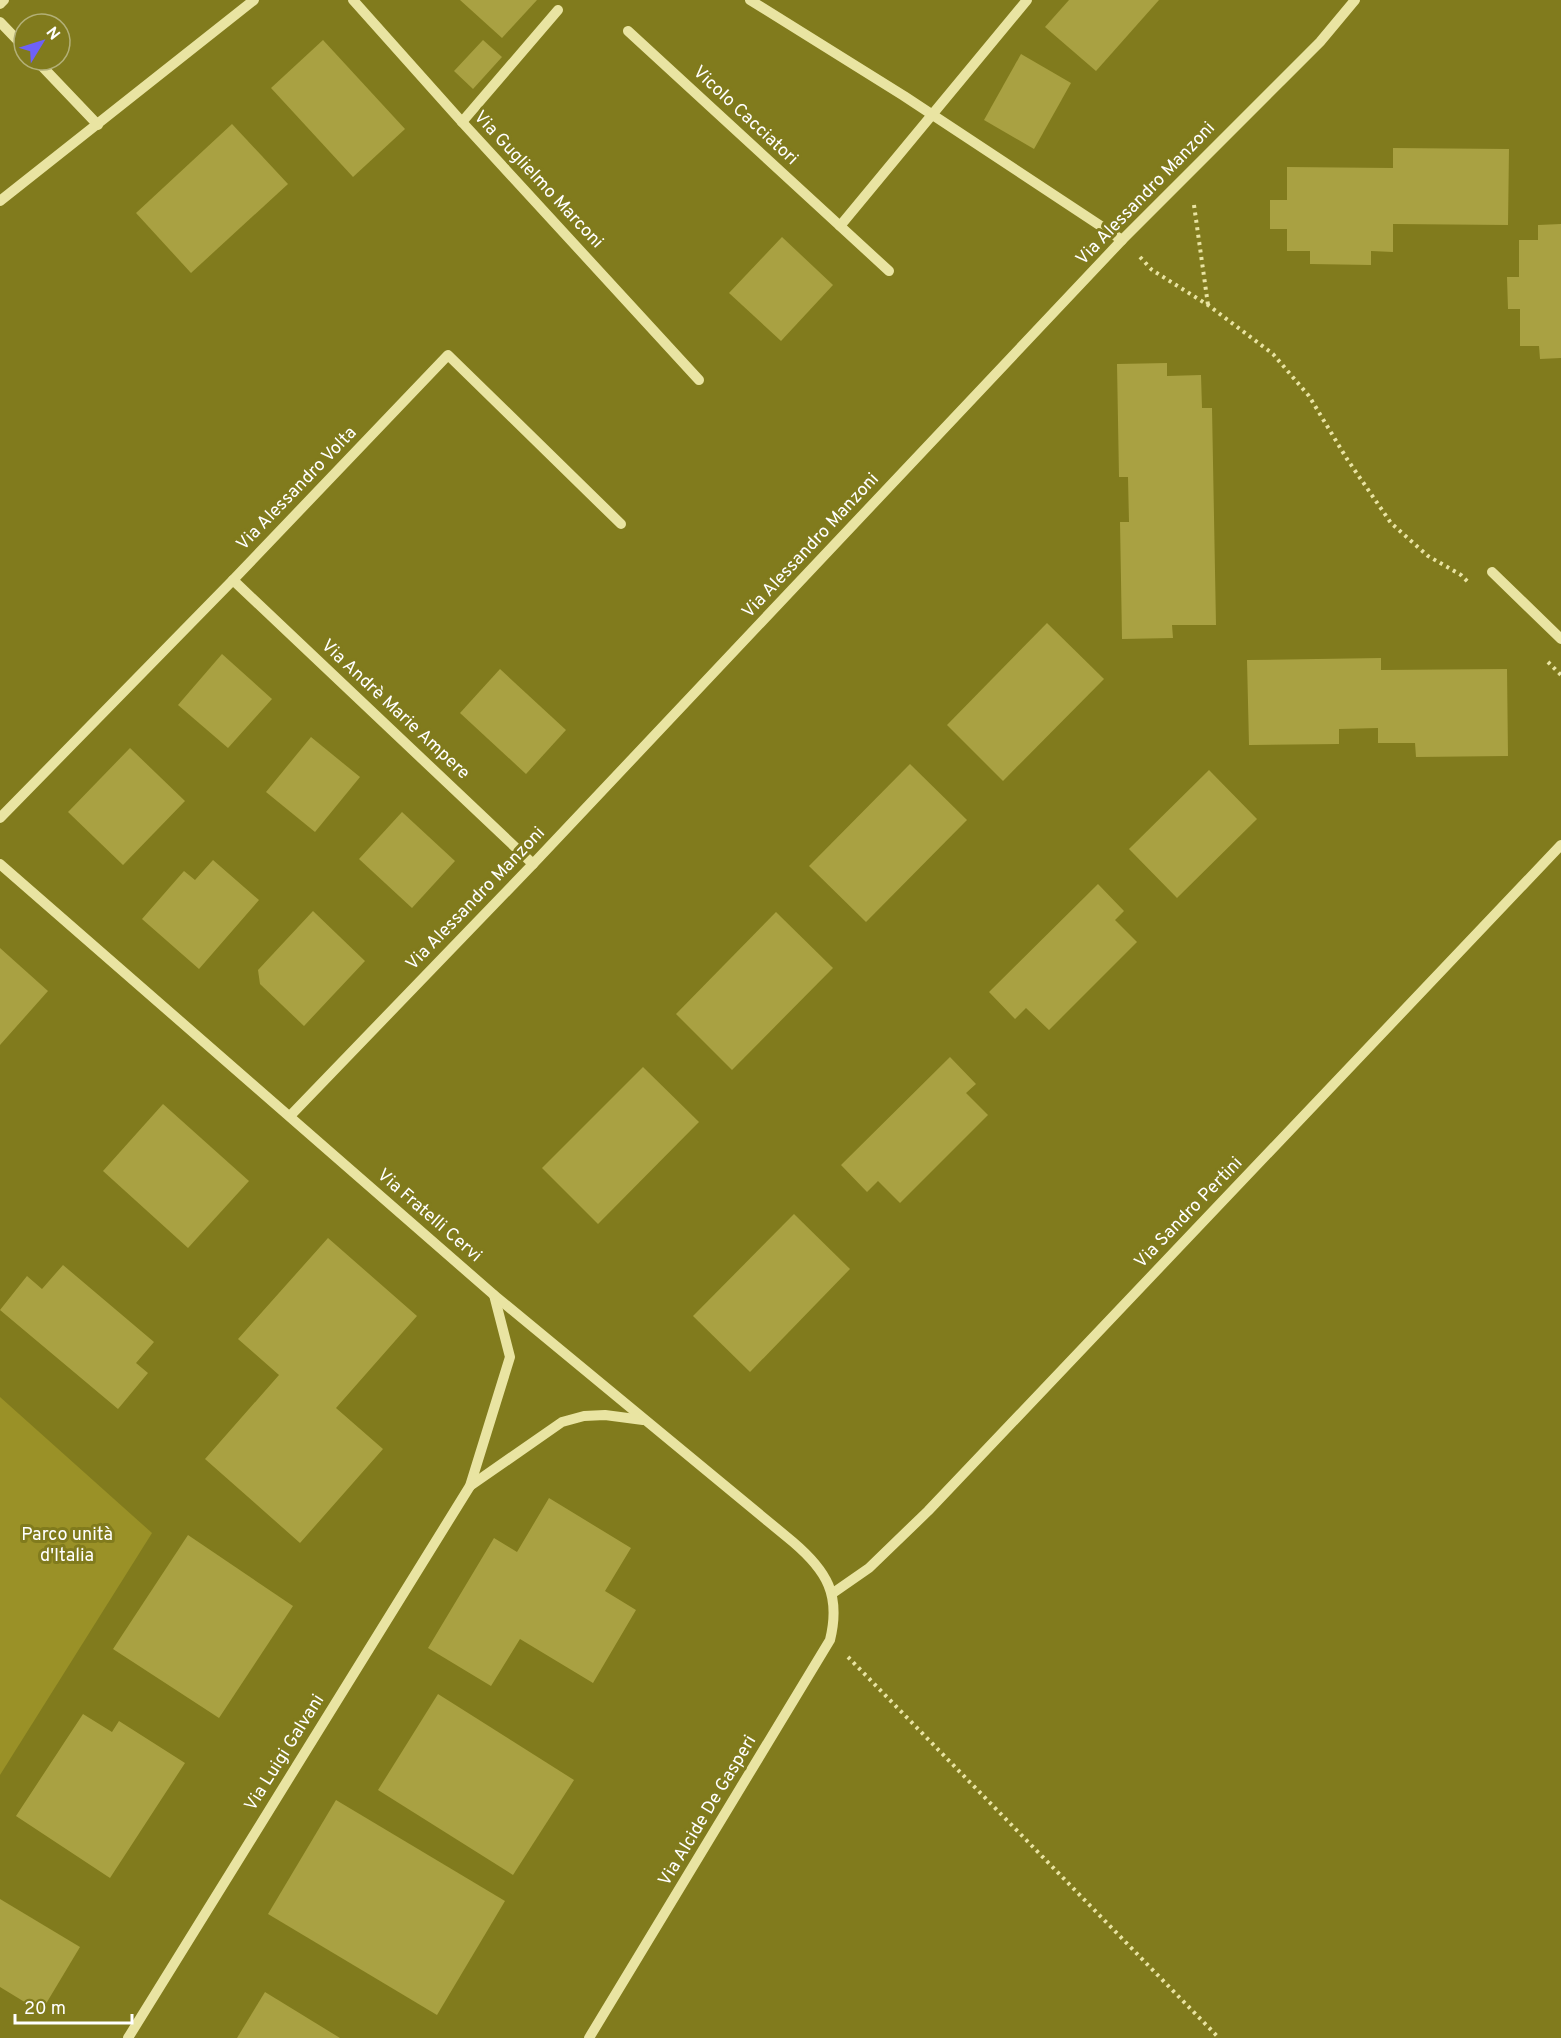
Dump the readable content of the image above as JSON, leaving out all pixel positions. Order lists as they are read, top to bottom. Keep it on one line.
{"streets":{"street":["Vicolo Cacciatori","Via Guglielmo Marconi","Via Alessandro Manzoni","Via Alessandro Volta","Via Andrè Marie Ampere","Via Sandro Pertini","Via Fratelli Cervi","Via Luigi Galvani","Via Alcide De Gasperi"]},"crossings":[["Via Alessandro Manzoni","Via Andrè Marie Ampere"],["Via Alessandro Manzoni","Via Fratelli Cervi"],["Via Alessandro Volta","Via Andrè Marie Ampere"],["Via Sandro Pertini","Via Fratelli Cervi"],["Via Sandro Pertini","Via Alcide De Gasperi"],["Via Fratelli Cervi","Via Luigi Galvani"],["Via Fratelli Cervi","Via Alcide De Gasperi"]],"parks":["Parco unità d'Italia"],"scale_bar":"20 m","north":"top right"}
